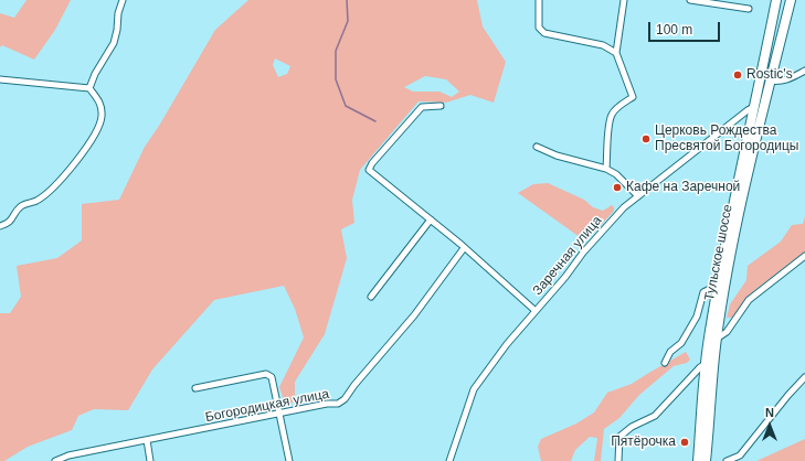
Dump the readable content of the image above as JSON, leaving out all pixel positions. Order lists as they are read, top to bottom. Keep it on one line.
{"streets":{"main road":["Тульское шоссе"],"street":["Заречная улица","Богородицкая улица"]},"crossings":[["Тульское шоссе","Заречная улица"]],"places":["Rostic's","Церковь Рождества Пресвятой Богородицы","Кафе на Заречной","Пятёрочка"],"scale_bar":"100 m","north":"top"}
